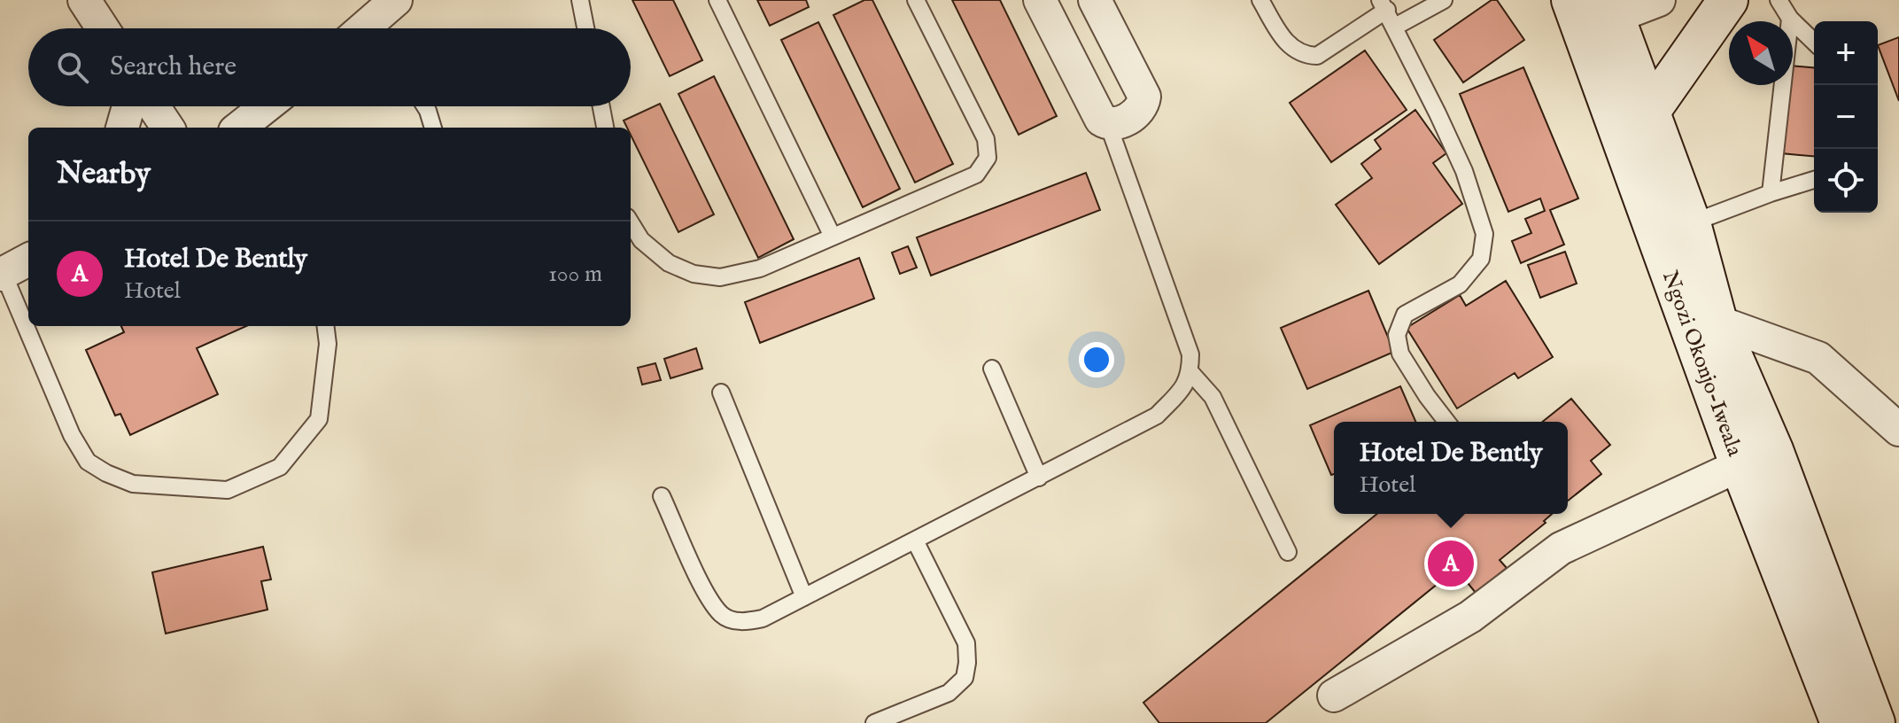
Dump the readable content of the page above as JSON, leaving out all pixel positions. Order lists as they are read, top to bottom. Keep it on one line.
{"streets":{"street":["Ngozi Okonjo-Iweala"]},"north":"top left","page":{"map_buttons":["+","−"],"search":"Search here","heading":"Nearby","list":[{"mark":"A","name":"Hotel De Bently","note":"Hotel","value":"100 m"}],"popup":["Hotel De Bently","Hotel"],"pins":"A"}}
